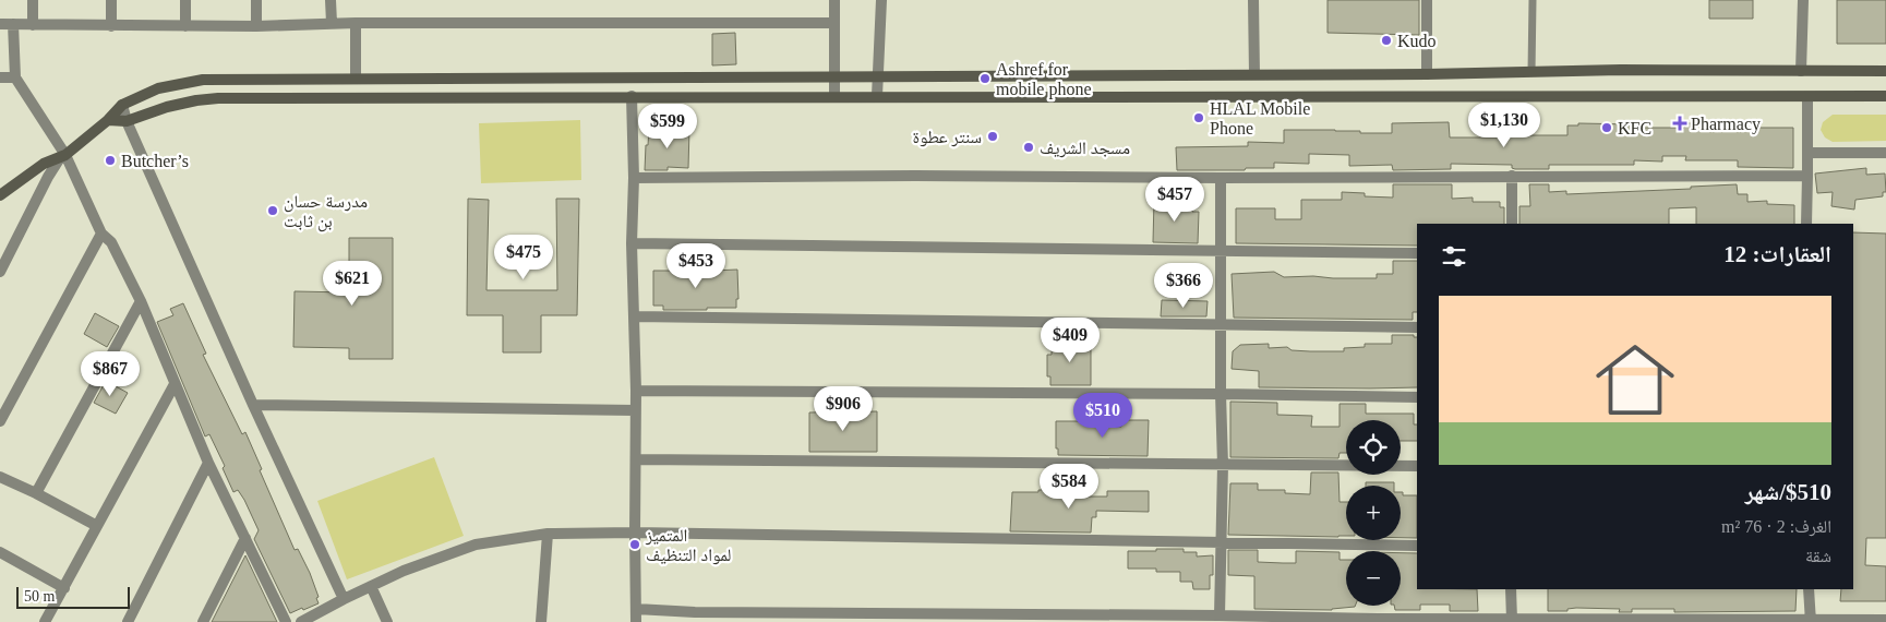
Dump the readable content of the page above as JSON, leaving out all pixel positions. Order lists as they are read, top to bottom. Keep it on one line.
{"places":{"other":["Kudo","Ashref for mobile phone","HLAL Mobile Phone","KFC","سنتر عطوة","مسجد الشريف","Butcher’s","مدرسة حسان بن ثابت","المتميز لمواد التنظيف"],"health":["Pharmacy"]},"scale_bar":"50 m","page":{"price":["$1,130","$599","$457","$475","$453","$621","$366","$409","$867","$906","$510","$584"],"heading":"العقارات: 12","list":[{"name":"$510/شهر","note":"الغرف: 2 · 76 m² · شقة"}],"map_buttons":["+","−"],"scale":"50 m"}}
